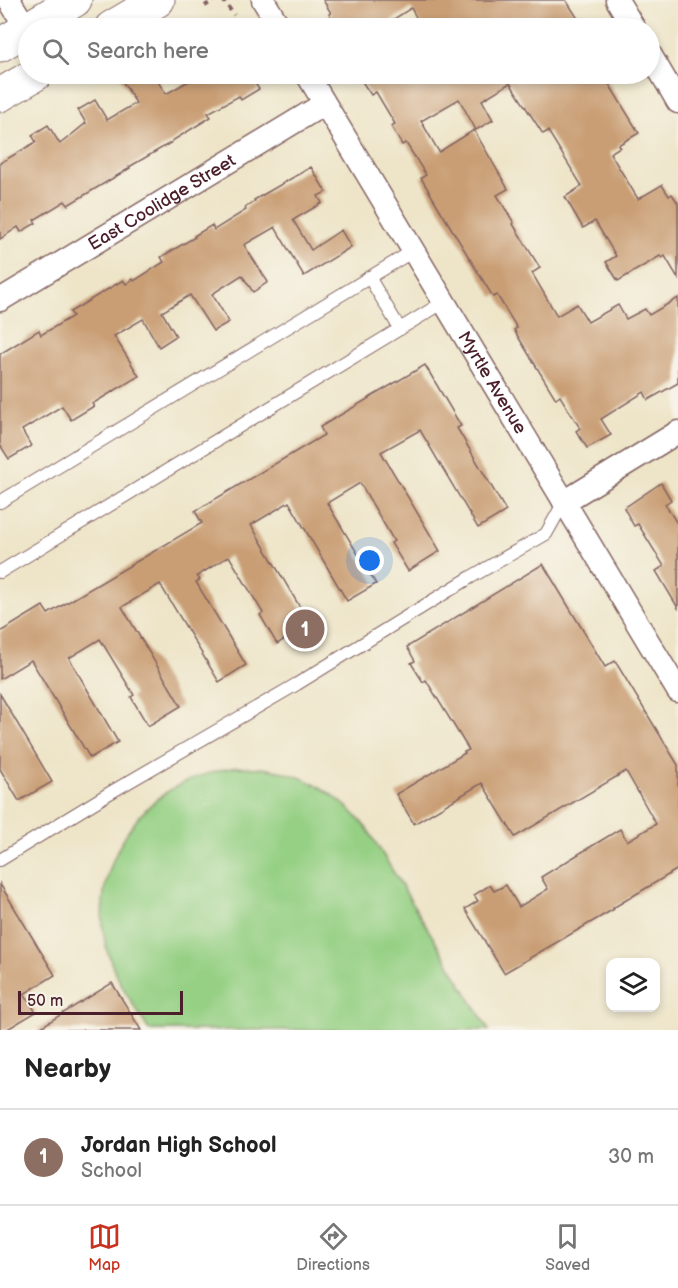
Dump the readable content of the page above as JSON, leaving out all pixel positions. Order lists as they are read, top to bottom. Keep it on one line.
{"streets":{"street":["East Coolidge Street","Myrtle Avenue"]},"crossings":[["East Coolidge Street","Myrtle Avenue"]],"scale_bar":"50 m","page":{"search":"Search here","pins":"1","scale":"50 m","heading":"Nearby","list":[{"mark":"1","name":"Jordan High School","note":"School","value":"30 m"}],"nav":["Map","Directions","Saved"]}}
